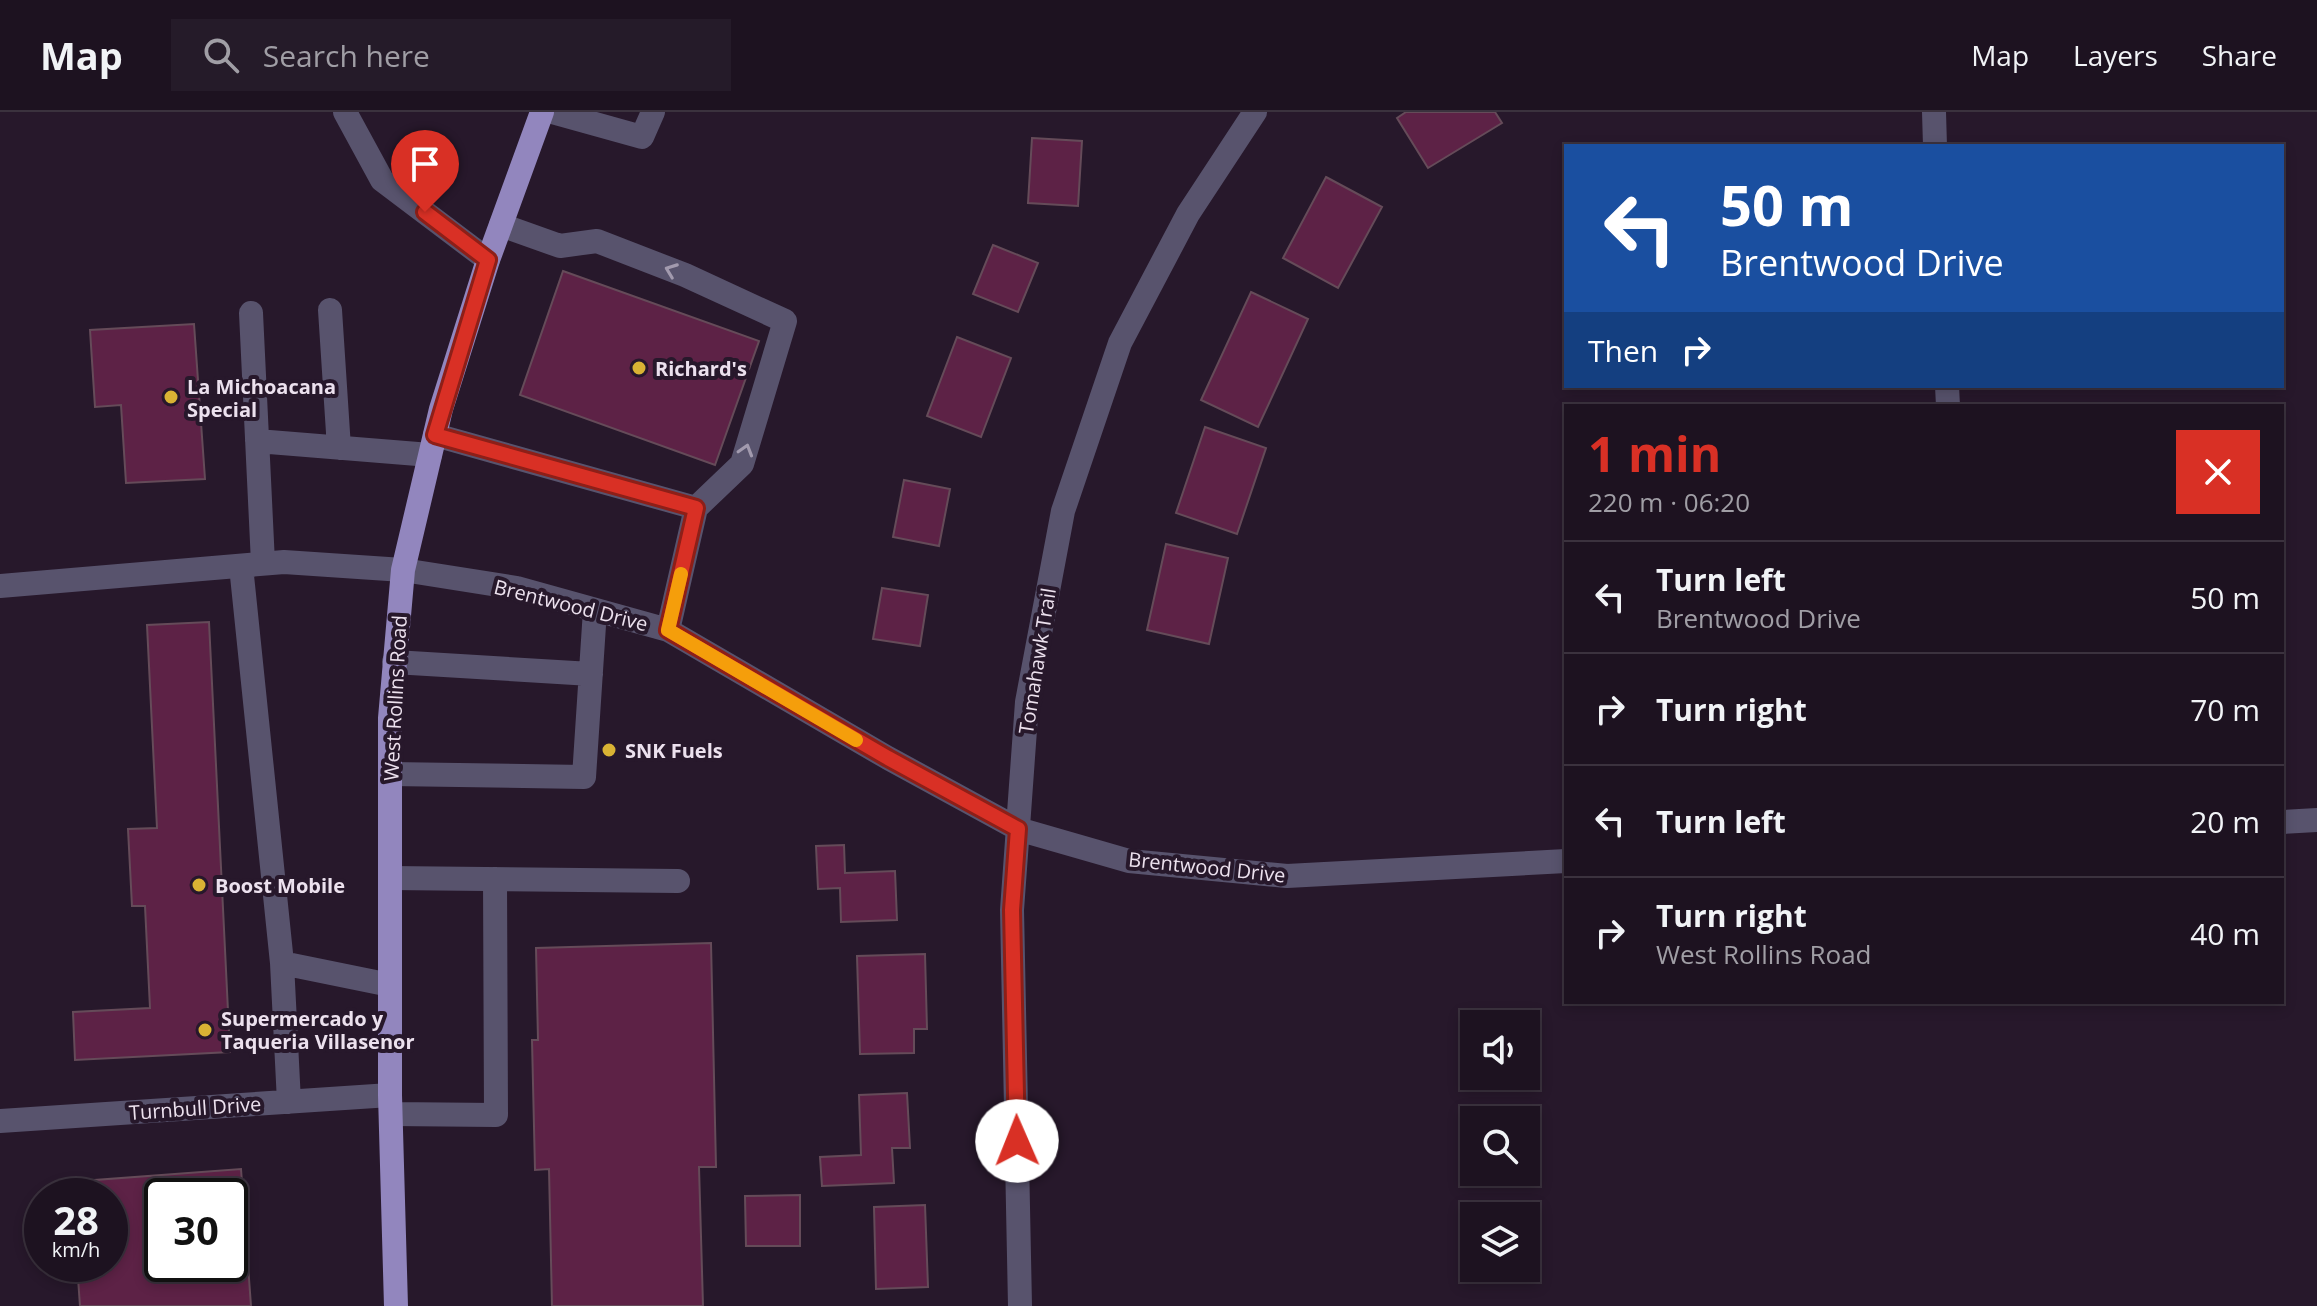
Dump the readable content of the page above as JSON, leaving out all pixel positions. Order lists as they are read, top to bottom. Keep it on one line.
{"streets":{"main road":["West Rollins Road"],"street":["Brentwood Drive","Tomahawk Trail","Turnbull Drive"]},"crossings":[["Brentwood Drive","Tomahawk Trail"],["Brentwood Drive","West Rollins Road"],["West Rollins Road","Turnbull Drive"]],"places":["Richard's","La Michoacana Special","SNK Fuels","Boost Mobile","Supermercado y Taqueria Villasenor"],"page":{"header":"Map","search":"Search here","nav":["Map","Layers","Share"],"turn":["50 m","Brentwood Drive"],"then":"Then","heading":["1 min","220 m · 06:20"],"list":[{"name":"Turn left","note":"Brentwood Drive","value":"50 m"},{"name":"Turn right","value":"70 m"},{"name":"Turn left","value":"20 m"},{"name":"Turn right","note":"West Rollins Road","value":"40 m"}],"speed":"28 km/h","limit":"30"}}
